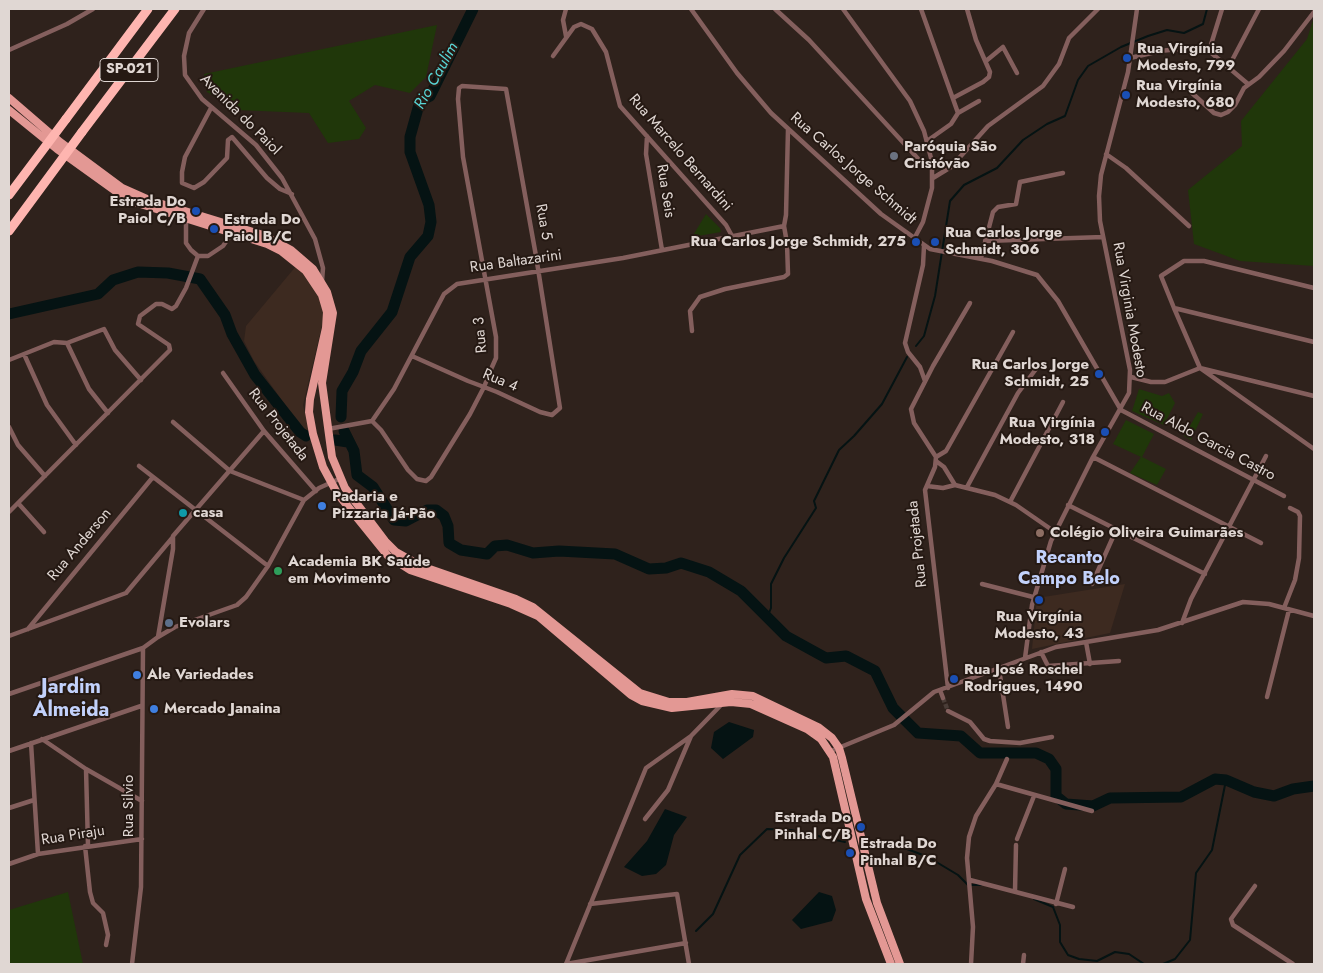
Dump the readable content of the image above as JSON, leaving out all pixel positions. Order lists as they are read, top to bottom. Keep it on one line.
{"streets":{"highway":["SP-021"],"street":["Avenida do Paiol","Rua Marcelo Bernardini","Rua Carlos Jorge Schmidt","Rua Seis","Rua 5","Rua Baltazarini","Rua Virginia Modesto","Rua 3","Rua 4","Rua Projetada","Rua Aldo Garcia Castro","Rua Anderson","Rua Silvio","Rua Piraju"]},"crossings":[["Rua Marcelo Bernardini","Rua Seis"],["Rua Marcelo Bernardini","Rua Baltazarini"],["Rua Carlos Jorge Schmidt","Rua Virginia Modesto"],["Rua Carlos Jorge Schmidt","Rua Aldo Garcia Castro"],["Rua Seis","Rua Baltazarini"],["Rua 5","Rua Baltazarini"],["Rua 5","Rua 3"],["Rua 5","Rua 4"],["Rua Baltazarini","Rua 3"],["Rua Baltazarini","Rua 4"],["Rua Virginia Modesto","Rua Aldo Garcia Castro"],["Rua 3","Rua 4"],["Rua Silvio","Rua Piraju"]],"districts":["Recanto Campo Belo","Jardim Almeida"],"water":["Rio Caulim"],"places":["Rua Virgínia Modesto, 799","Rua Virgínia Modesto, 680","Paróquia São Cristóvão","Estrada Do Paiol C/B","Estrada Do Paiol B/C","Rua Carlos Jorge Schmidt, 275","Rua Carlos Jorge Schmidt, 306","Rua Carlos Jorge Schmidt, 25","Rua Virgínia Modesto, 318","Padaria e Pizzaria Já-Pão","casa","Colégio Oliveira Guimarães","Academia BK Saúde em Movimento","Rua Virgínia Modesto, 43","Evolars","Ale Variedades","Rua José Roschel Rodrigues, 1490","Mercado Janaina","Estrada Do Pinhal C/B","Estrada Do Pinhal B/C"]}
